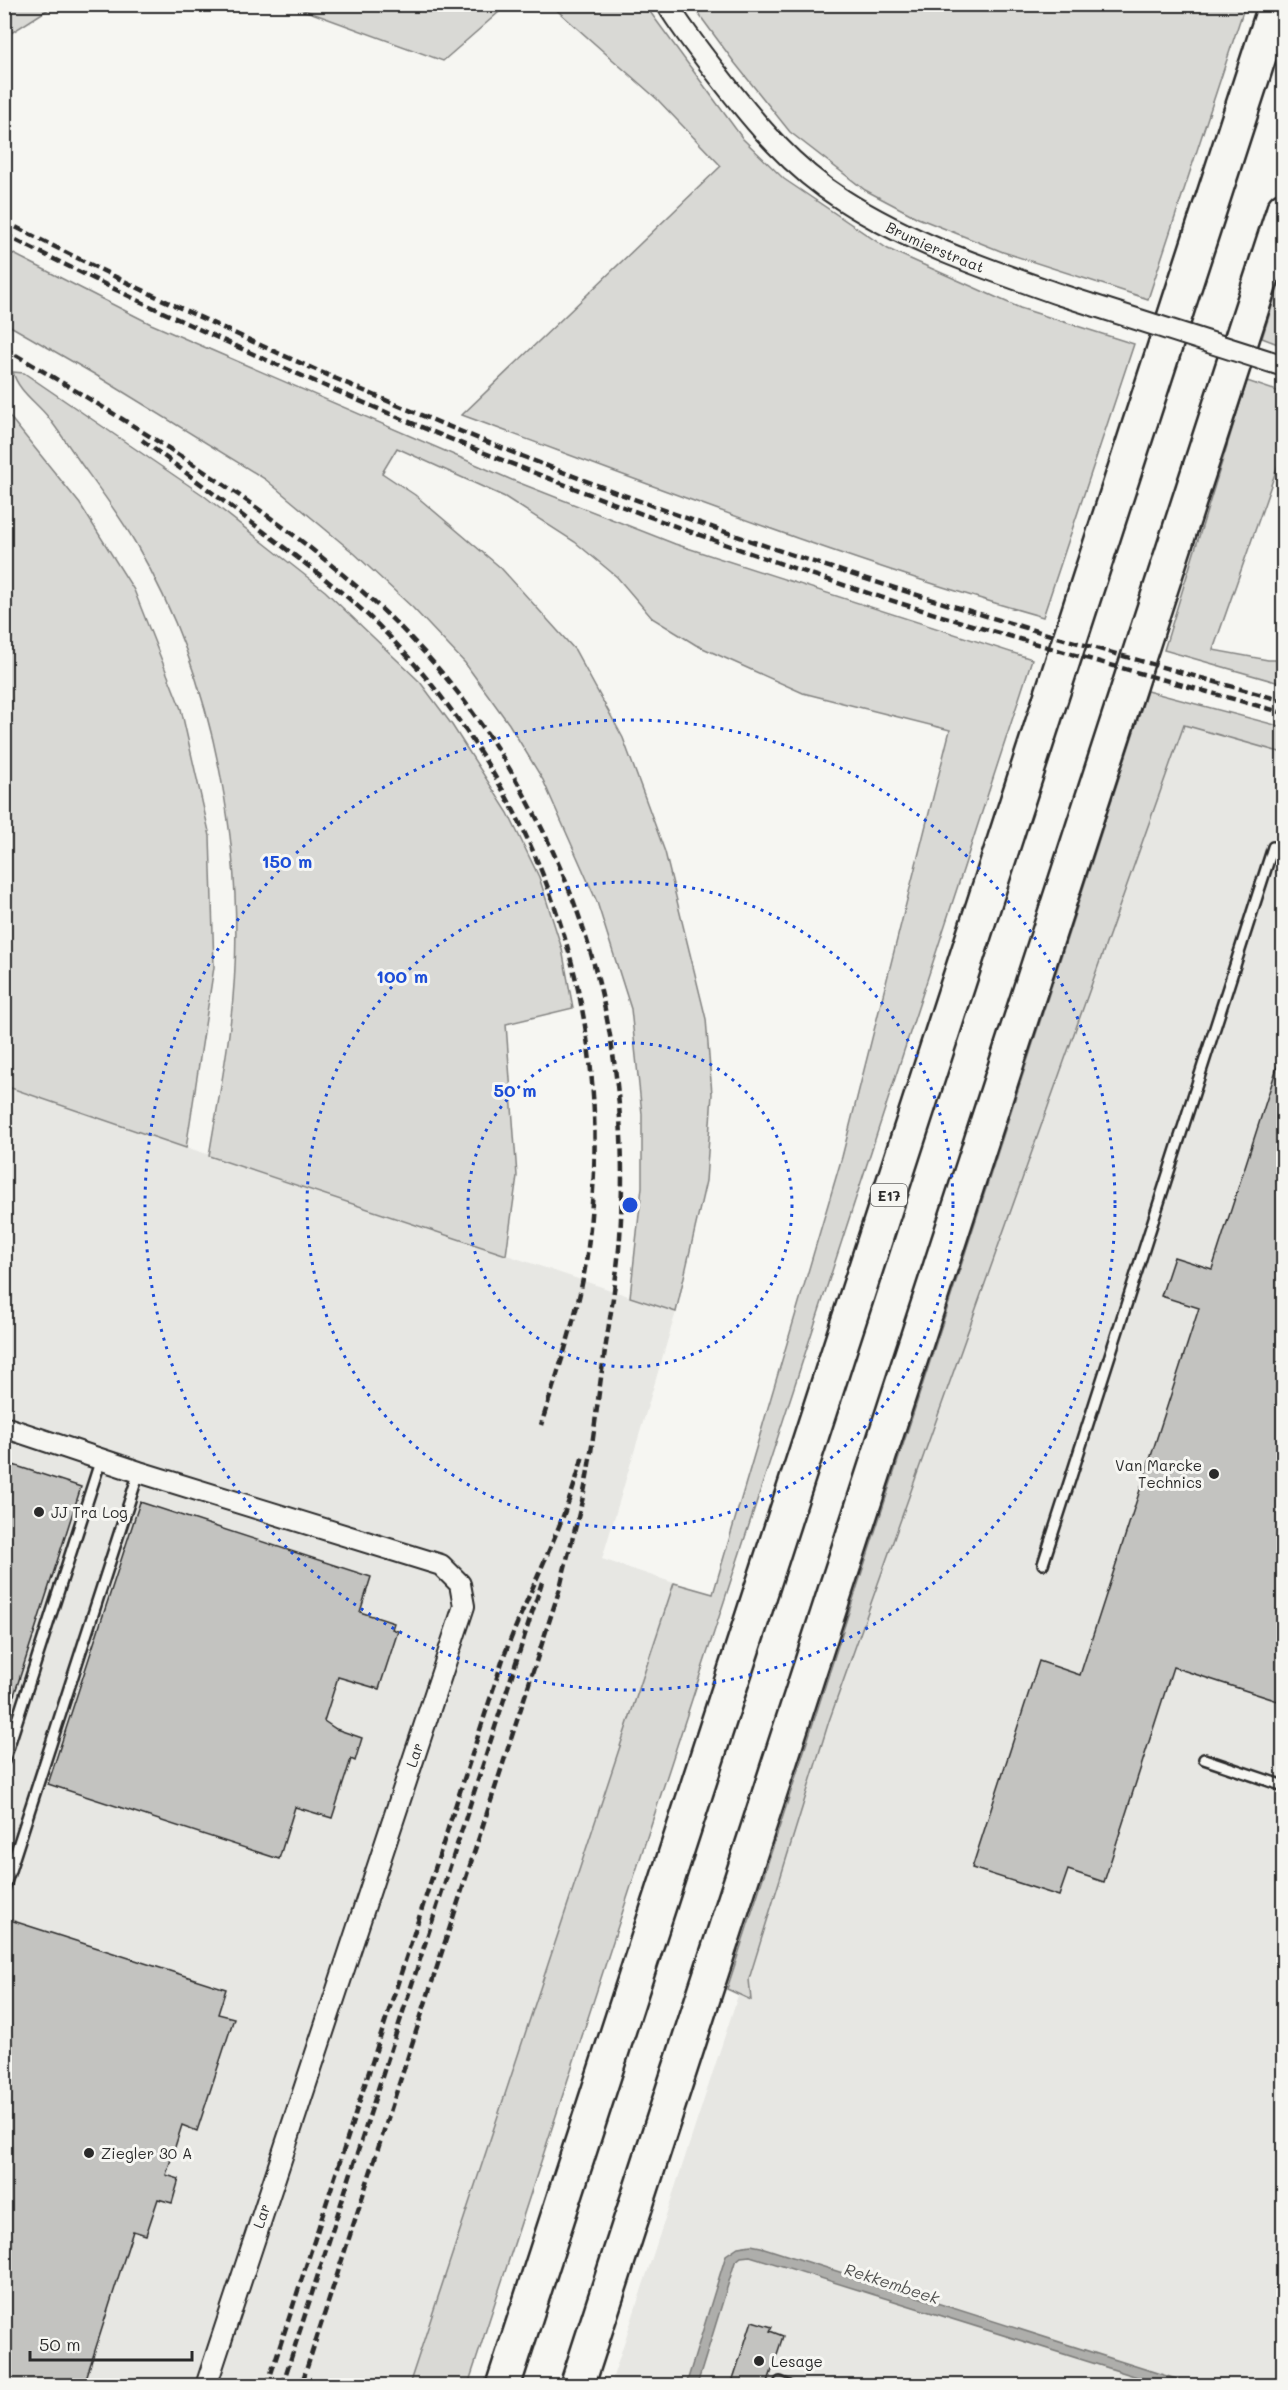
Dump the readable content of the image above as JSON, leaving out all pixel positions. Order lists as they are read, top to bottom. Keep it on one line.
{"streets":{"highway":["E17"],"street":["Brumierstraat","Lar"]},"water":["Rekkembeek"],"places":["Van Marcke Technics","JJ Tra Log","Ziegler 30 A","Lesage"],"scale_bar":"50 m","rings":["150 m","100 m","50 m"]}
